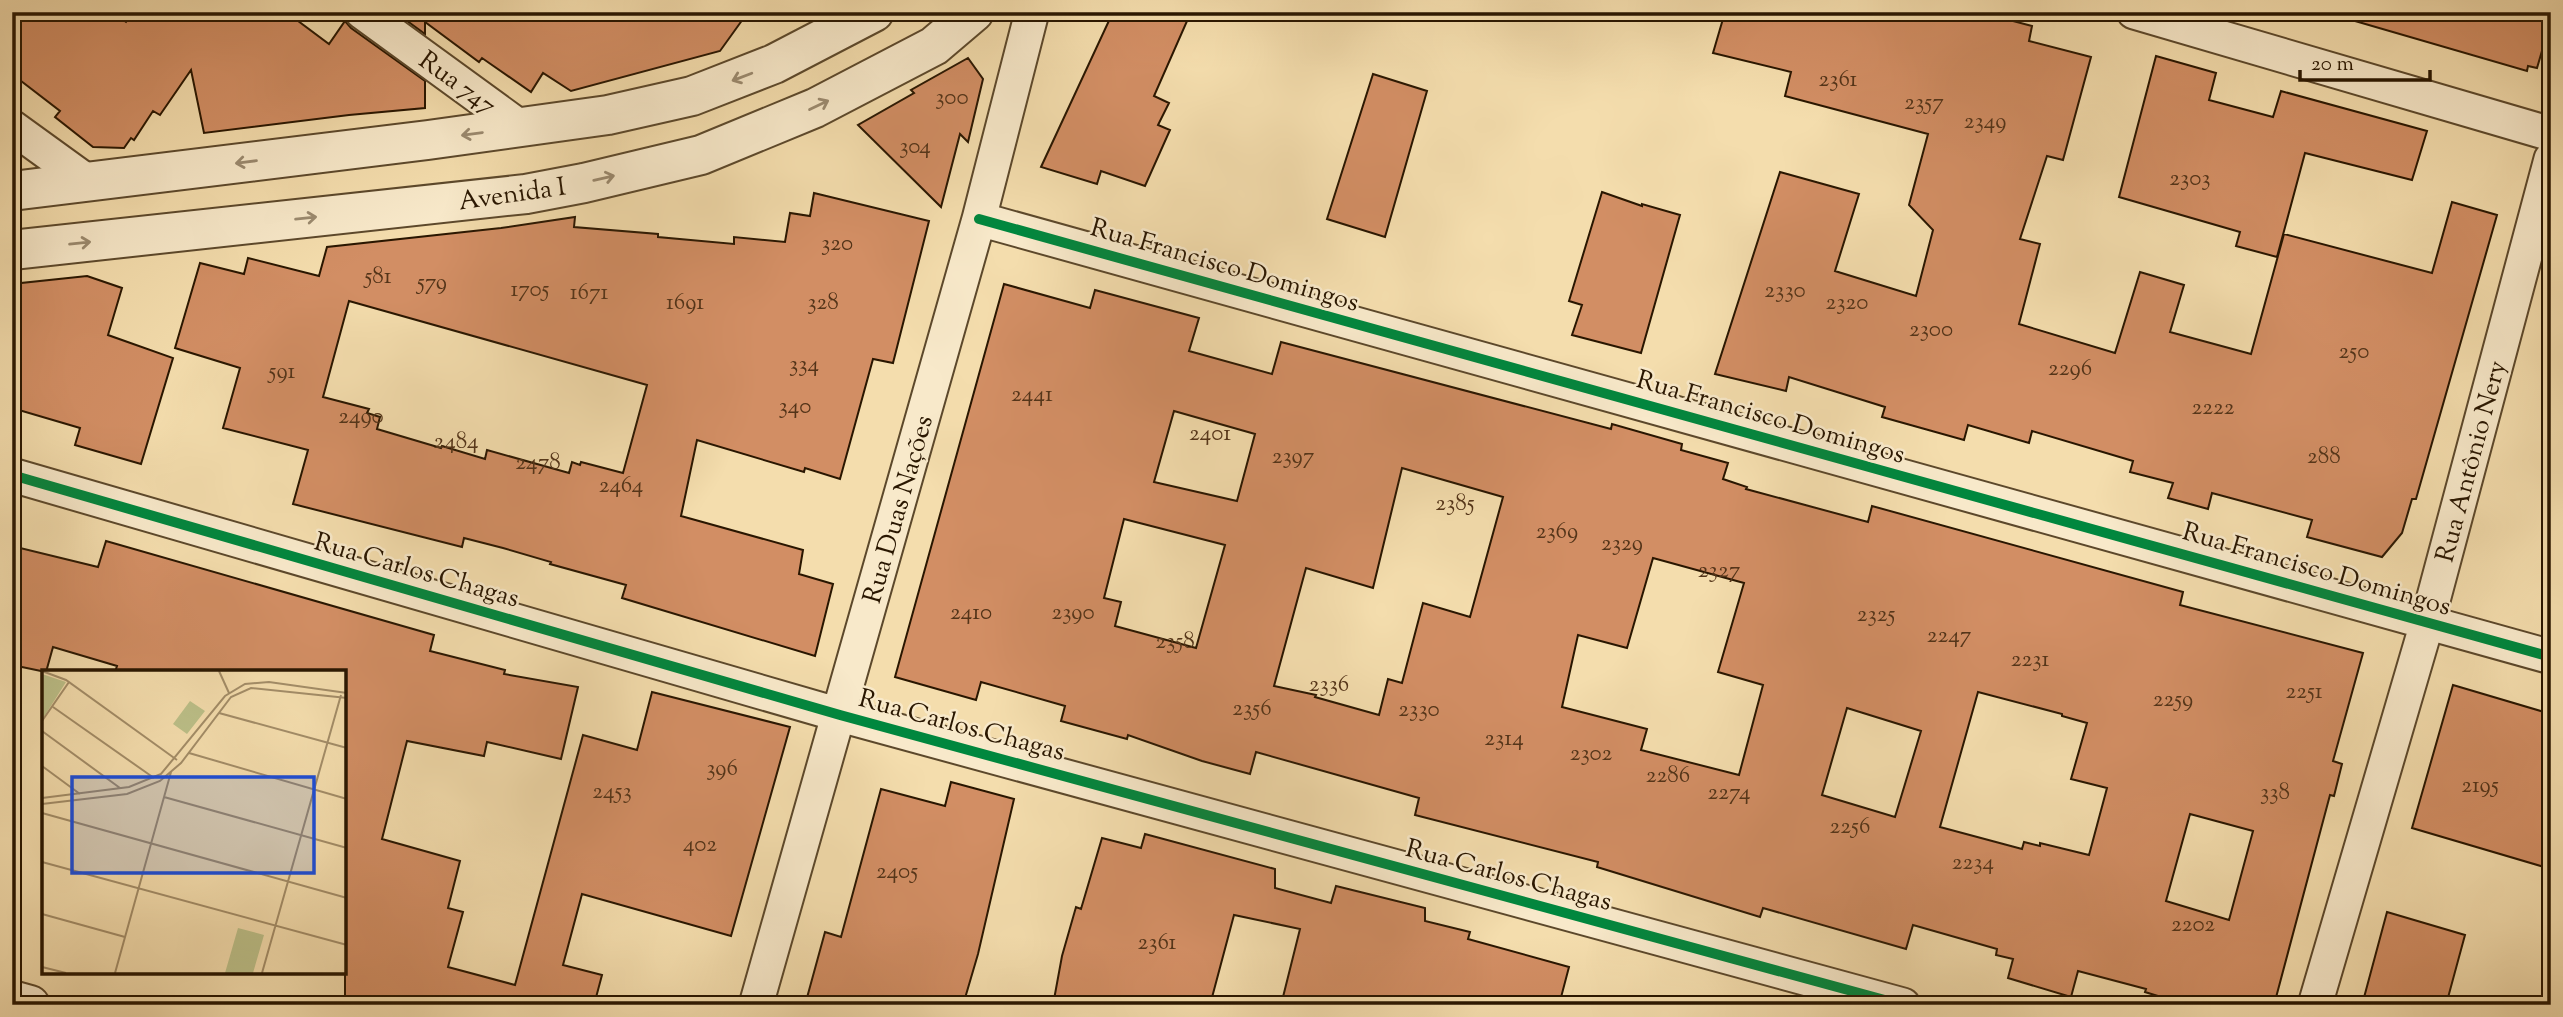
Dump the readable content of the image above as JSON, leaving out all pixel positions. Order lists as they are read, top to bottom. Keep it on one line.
{"streets":{"street":["Rua 747","Avenida I","Rua Francisco Domingos","Rua Antônio Nery","Rua Duas Nações","Rua Carlos Chagas"]},"crossings":[["Rua Francisco Domingos","Rua Antônio Nery"],["Rua Francisco Domingos","Rua Duas Nações"],["Rua Duas Nações","Rua Carlos Chagas"]],"house_numbers":["2361","300","2357","2349","304","2303","320","581","579","1705","2330","1671","1691","328","2320","2300","250","334","2296","591","2441","340","2222","2490","2401","2484","2397","288","2478","2464","2385","2369","2329","2327","2410","2390","2325","2247","2358","2231","2336","2251","2259","2356","2330","2314","2302","396","2286","2195","2453","2274","338","2256","402","2234","2405","2202","2361"],"scale_bar":"20 m"}
